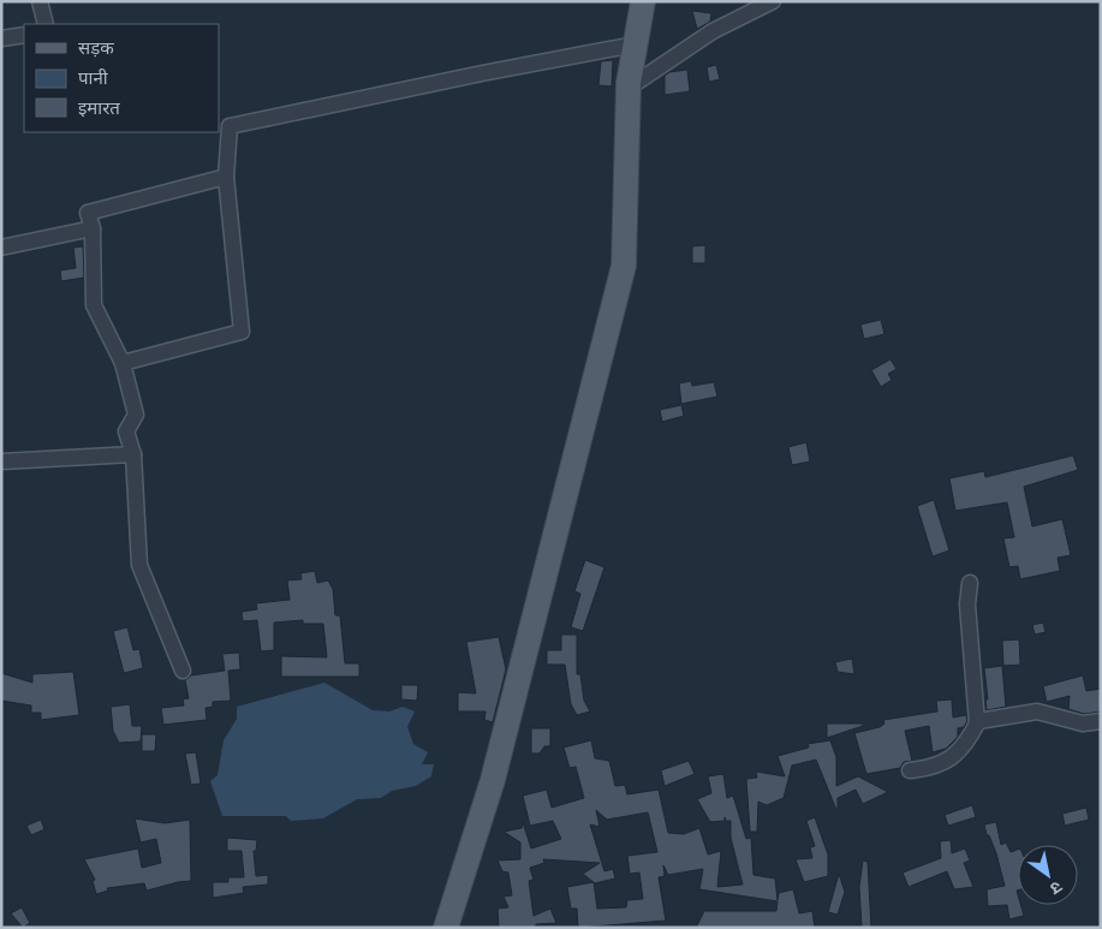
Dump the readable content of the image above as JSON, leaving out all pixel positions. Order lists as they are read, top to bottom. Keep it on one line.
{"legend":["सड़क","पानी","इमारत"],"north":"bottom right"}
